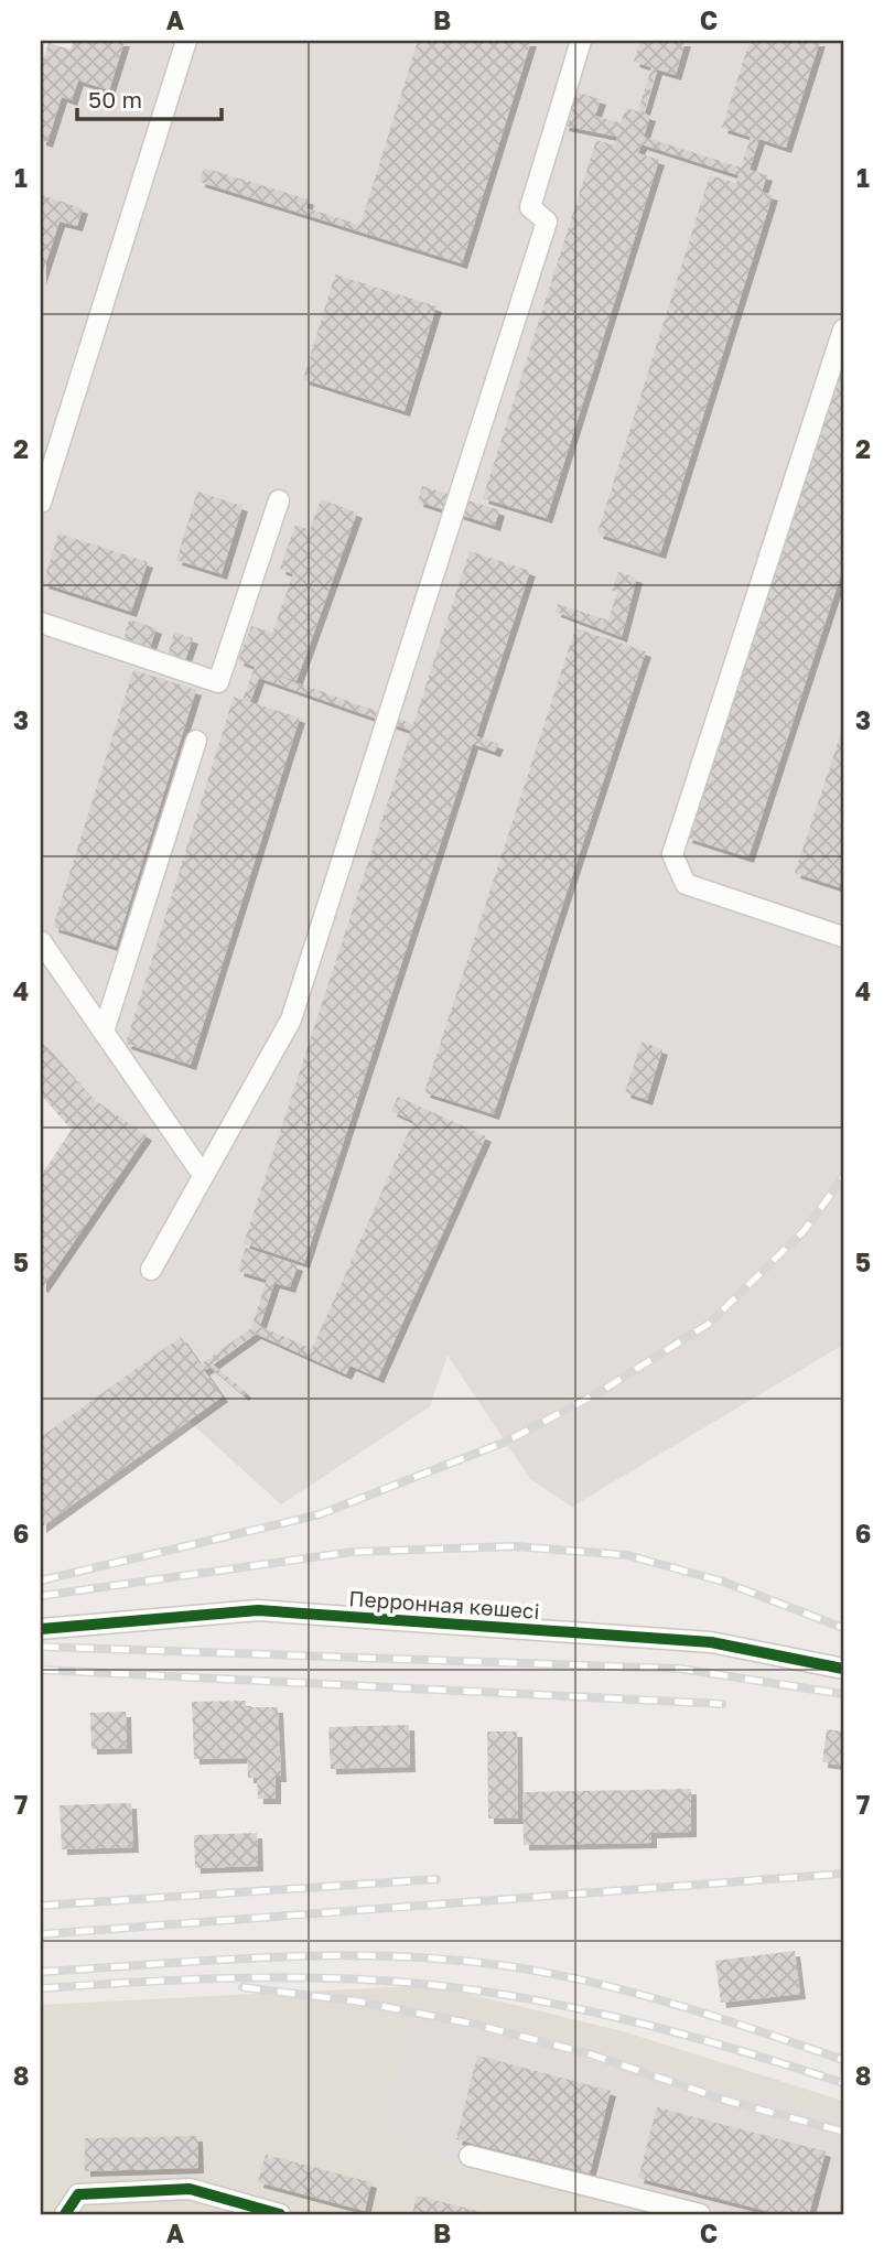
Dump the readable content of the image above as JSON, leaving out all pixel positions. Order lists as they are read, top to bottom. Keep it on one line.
{"streets":{"street":["Перронная көшесі"]},"scale_bar":"50 m","grid":{"columns":["A","B","C"],"rows":["1","2","3","4","5","6","7","8"]}}
